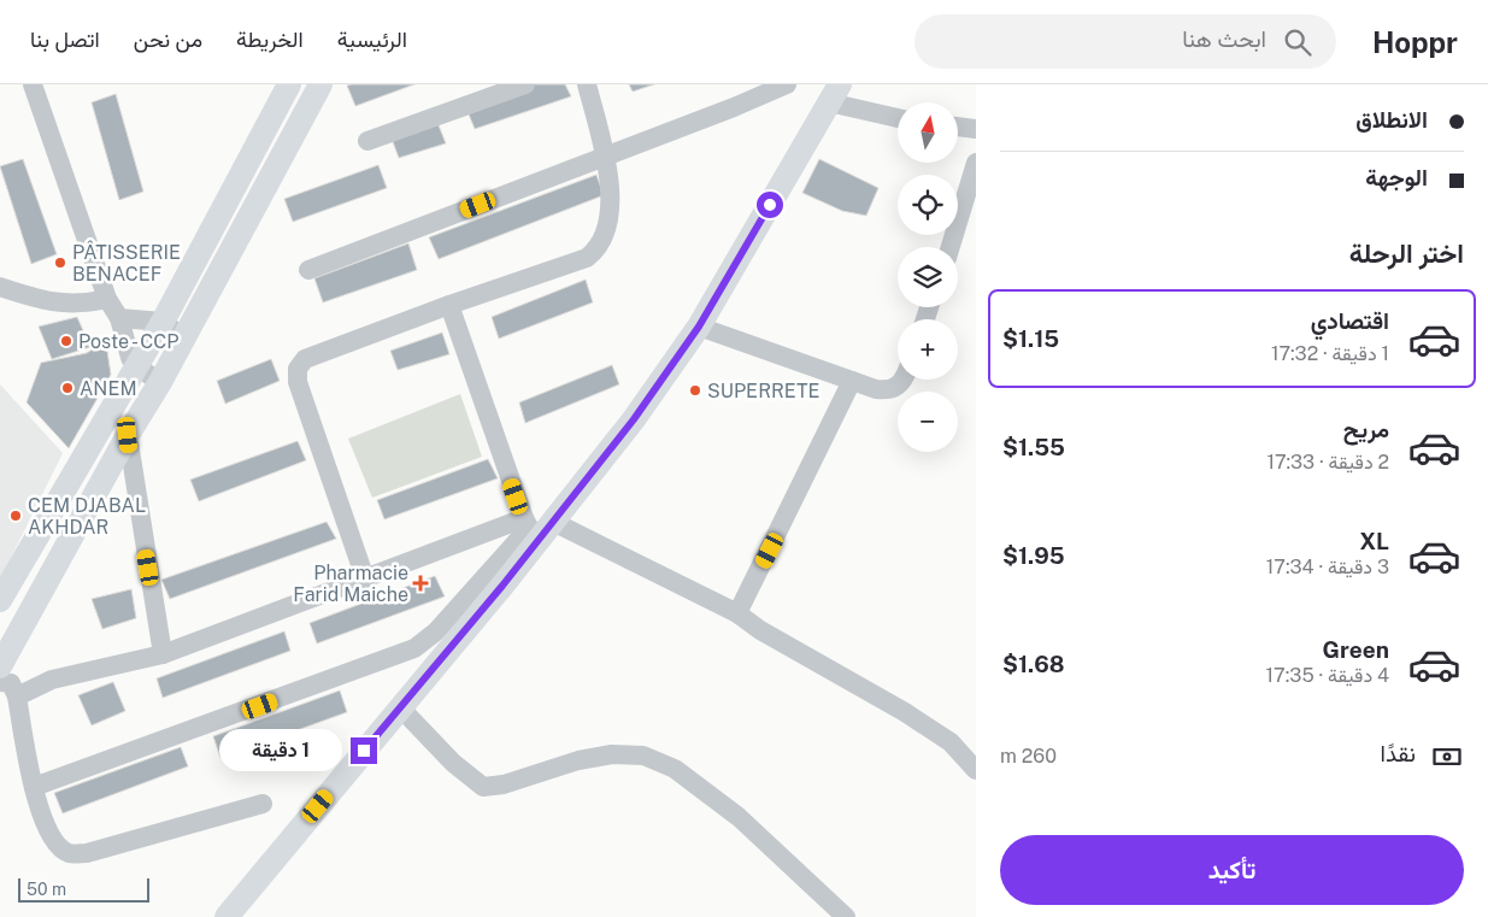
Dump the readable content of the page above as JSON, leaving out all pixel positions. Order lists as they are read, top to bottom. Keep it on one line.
{"places":{"other":["PÂTISSERIE BENACEF","Poste - CCP","ANEM","SUPERRETE","CEM DJABAL AKHDAR"],"health":["Pharmacie Farid Maiche"]},"scale_bar":"50 m","north":"top","page":{"header":"Hoppr","search":"ابحث هنا","nav":["الرئيسية","الخريطة","من نحن","اتصل بنا"],"banner":["الانطلاق","الوجهة"],"map_buttons":["+","−"],"heading":"اختر الرحلة","list":[{"name":"اقتصادي","note":"1 دقيقة · 17:32","value":"$1.15"},{"name":"مريح","note":"2 دقيقة · 17:33","value":"$1.55"},{"name":"XL","note":"3 دقيقة · 17:34","value":"$1.95"},{"name":"Green","note":"4 دقيقة · 17:35","value":"$1.68"}],"pay":["نقدًا","260 m"],"bubble":"1 دقيقة","buttons":"تأكيد","scale":"50 m"}}
